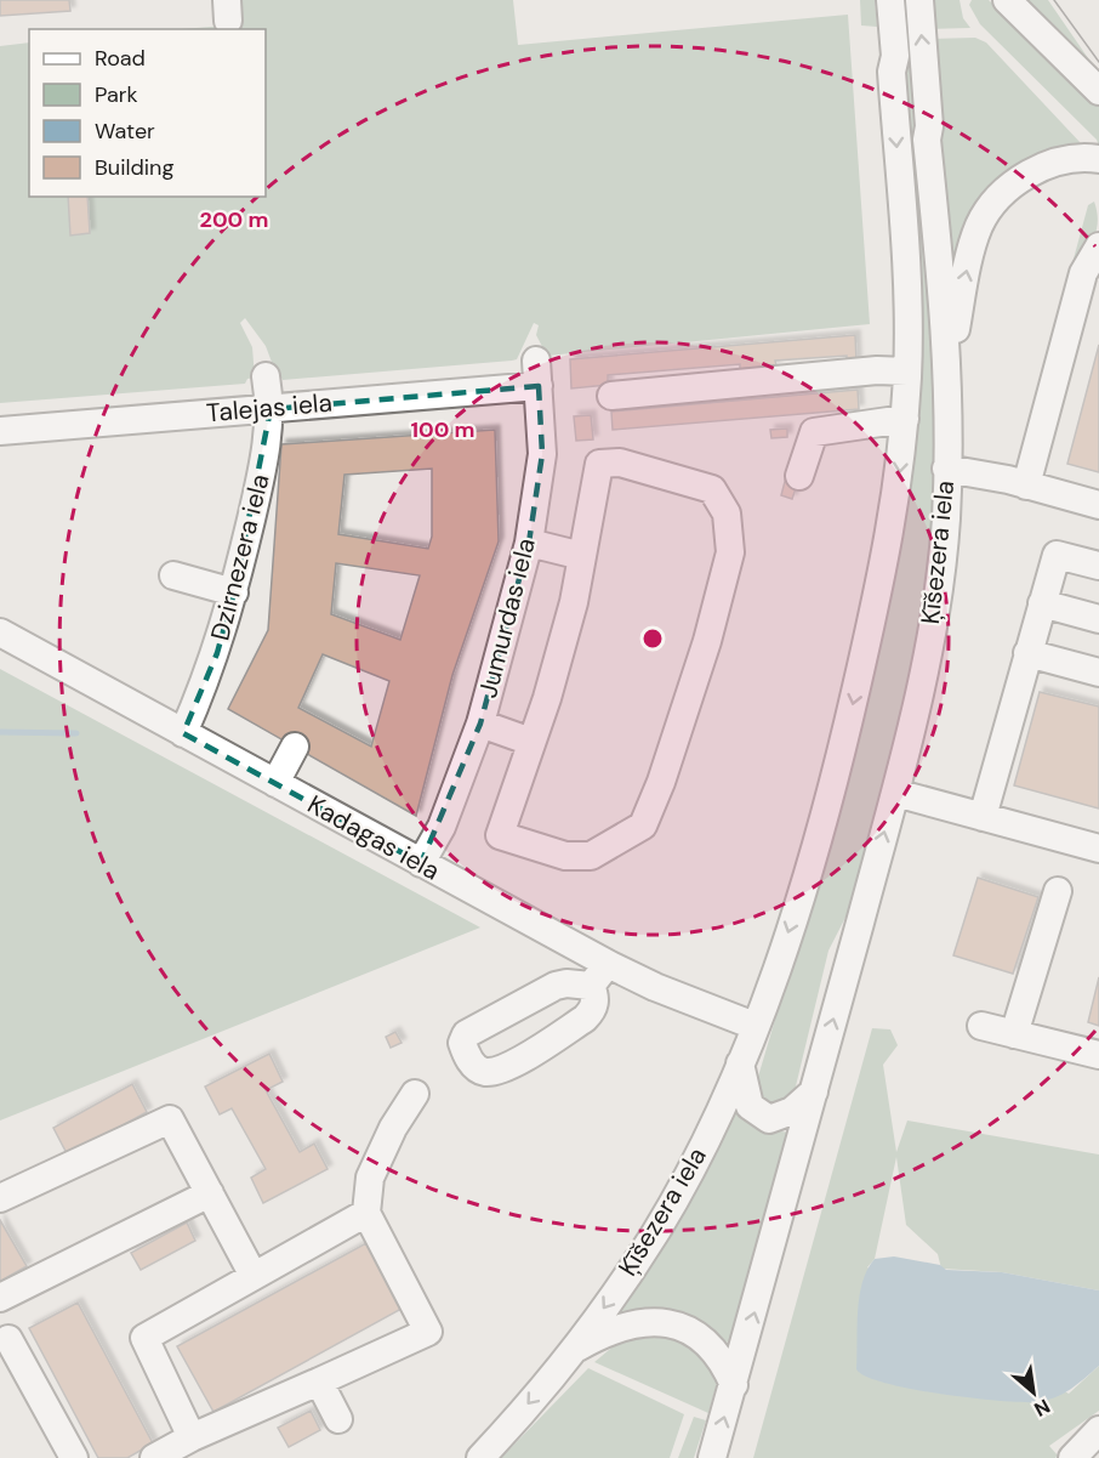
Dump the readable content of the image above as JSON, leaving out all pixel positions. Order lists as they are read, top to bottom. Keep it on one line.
{"streets":{"street":["Talejas iela","Ķīšezera iela","Dzirnezera iela","Jumurdas iela","Kadagas iela"]},"crossings":[["Talejas iela","Dzirnezera iela"],["Talejas iela","Jumurdas iela"],["Ķīšezera iela","Kadagas iela"],["Dzirnezera iela","Kadagas iela"],["Jumurdas iela","Kadagas iela"]],"legend":["Road","Park","Water","Building"],"north":"bottom right","rings":["200 m","100 m"]}
